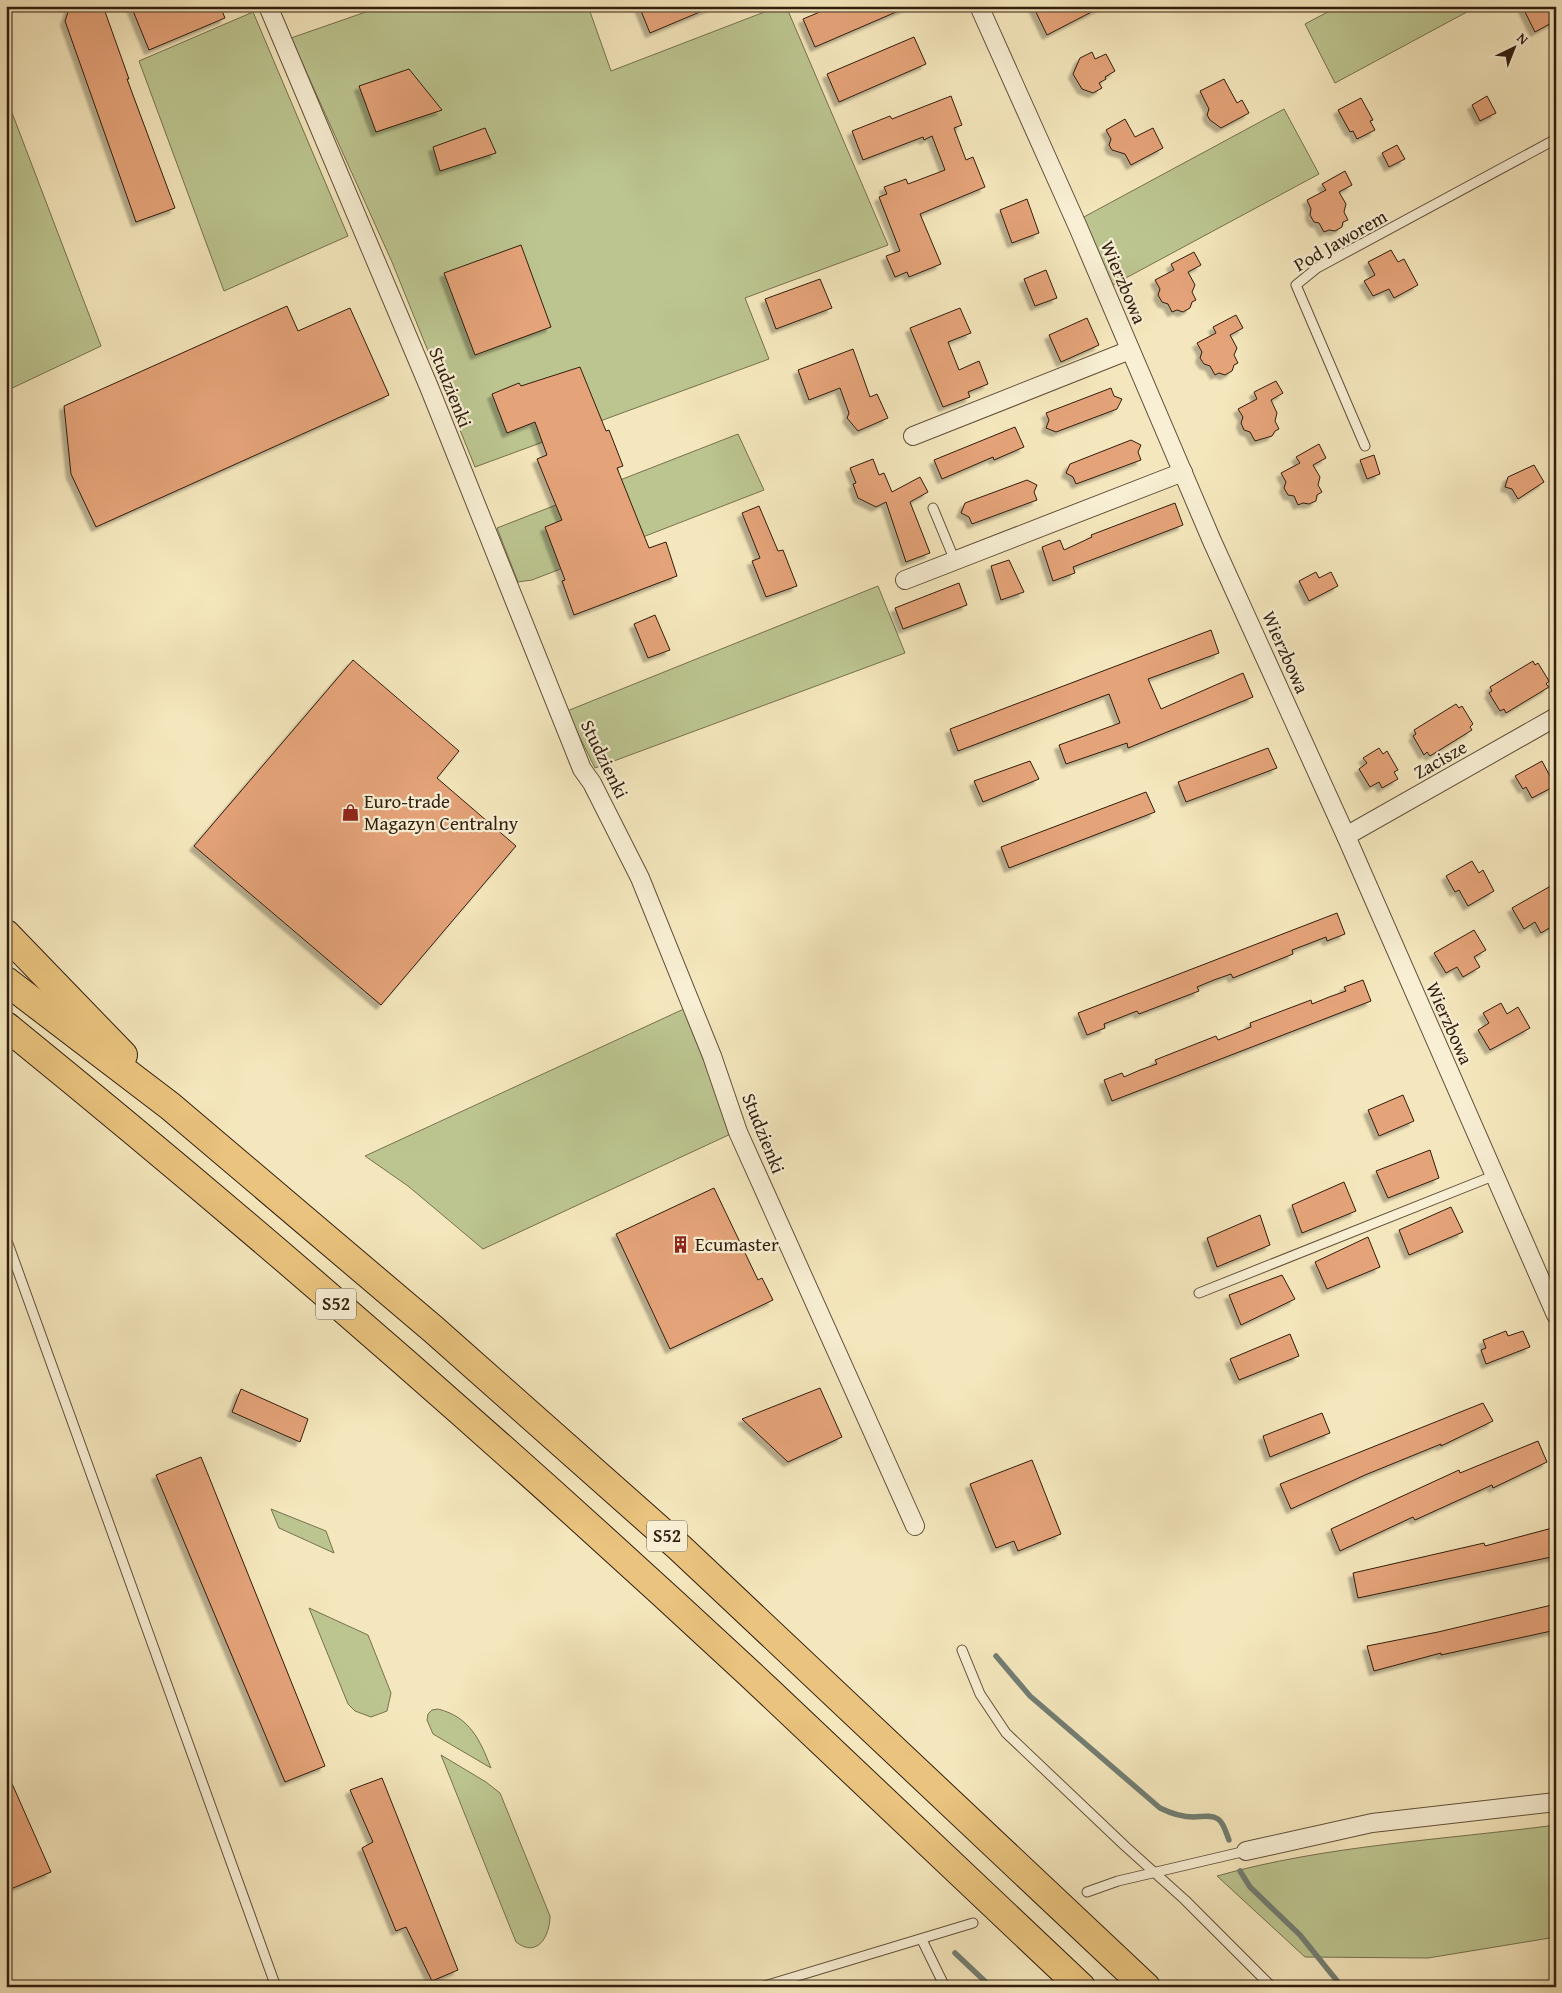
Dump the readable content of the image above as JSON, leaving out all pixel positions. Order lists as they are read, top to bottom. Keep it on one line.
{"streets":{"highway":["S52"],"street":["Wierzbowa","Studzienki","Zacisze"],"lane":["Pod Jaworem"]},"crossings":[["Wierzbowa","Zacisze"]],"places":{"shop":["Euro-trade Magazyn Centralny"],"building":["Ecumaster"]},"north":"top right"}
